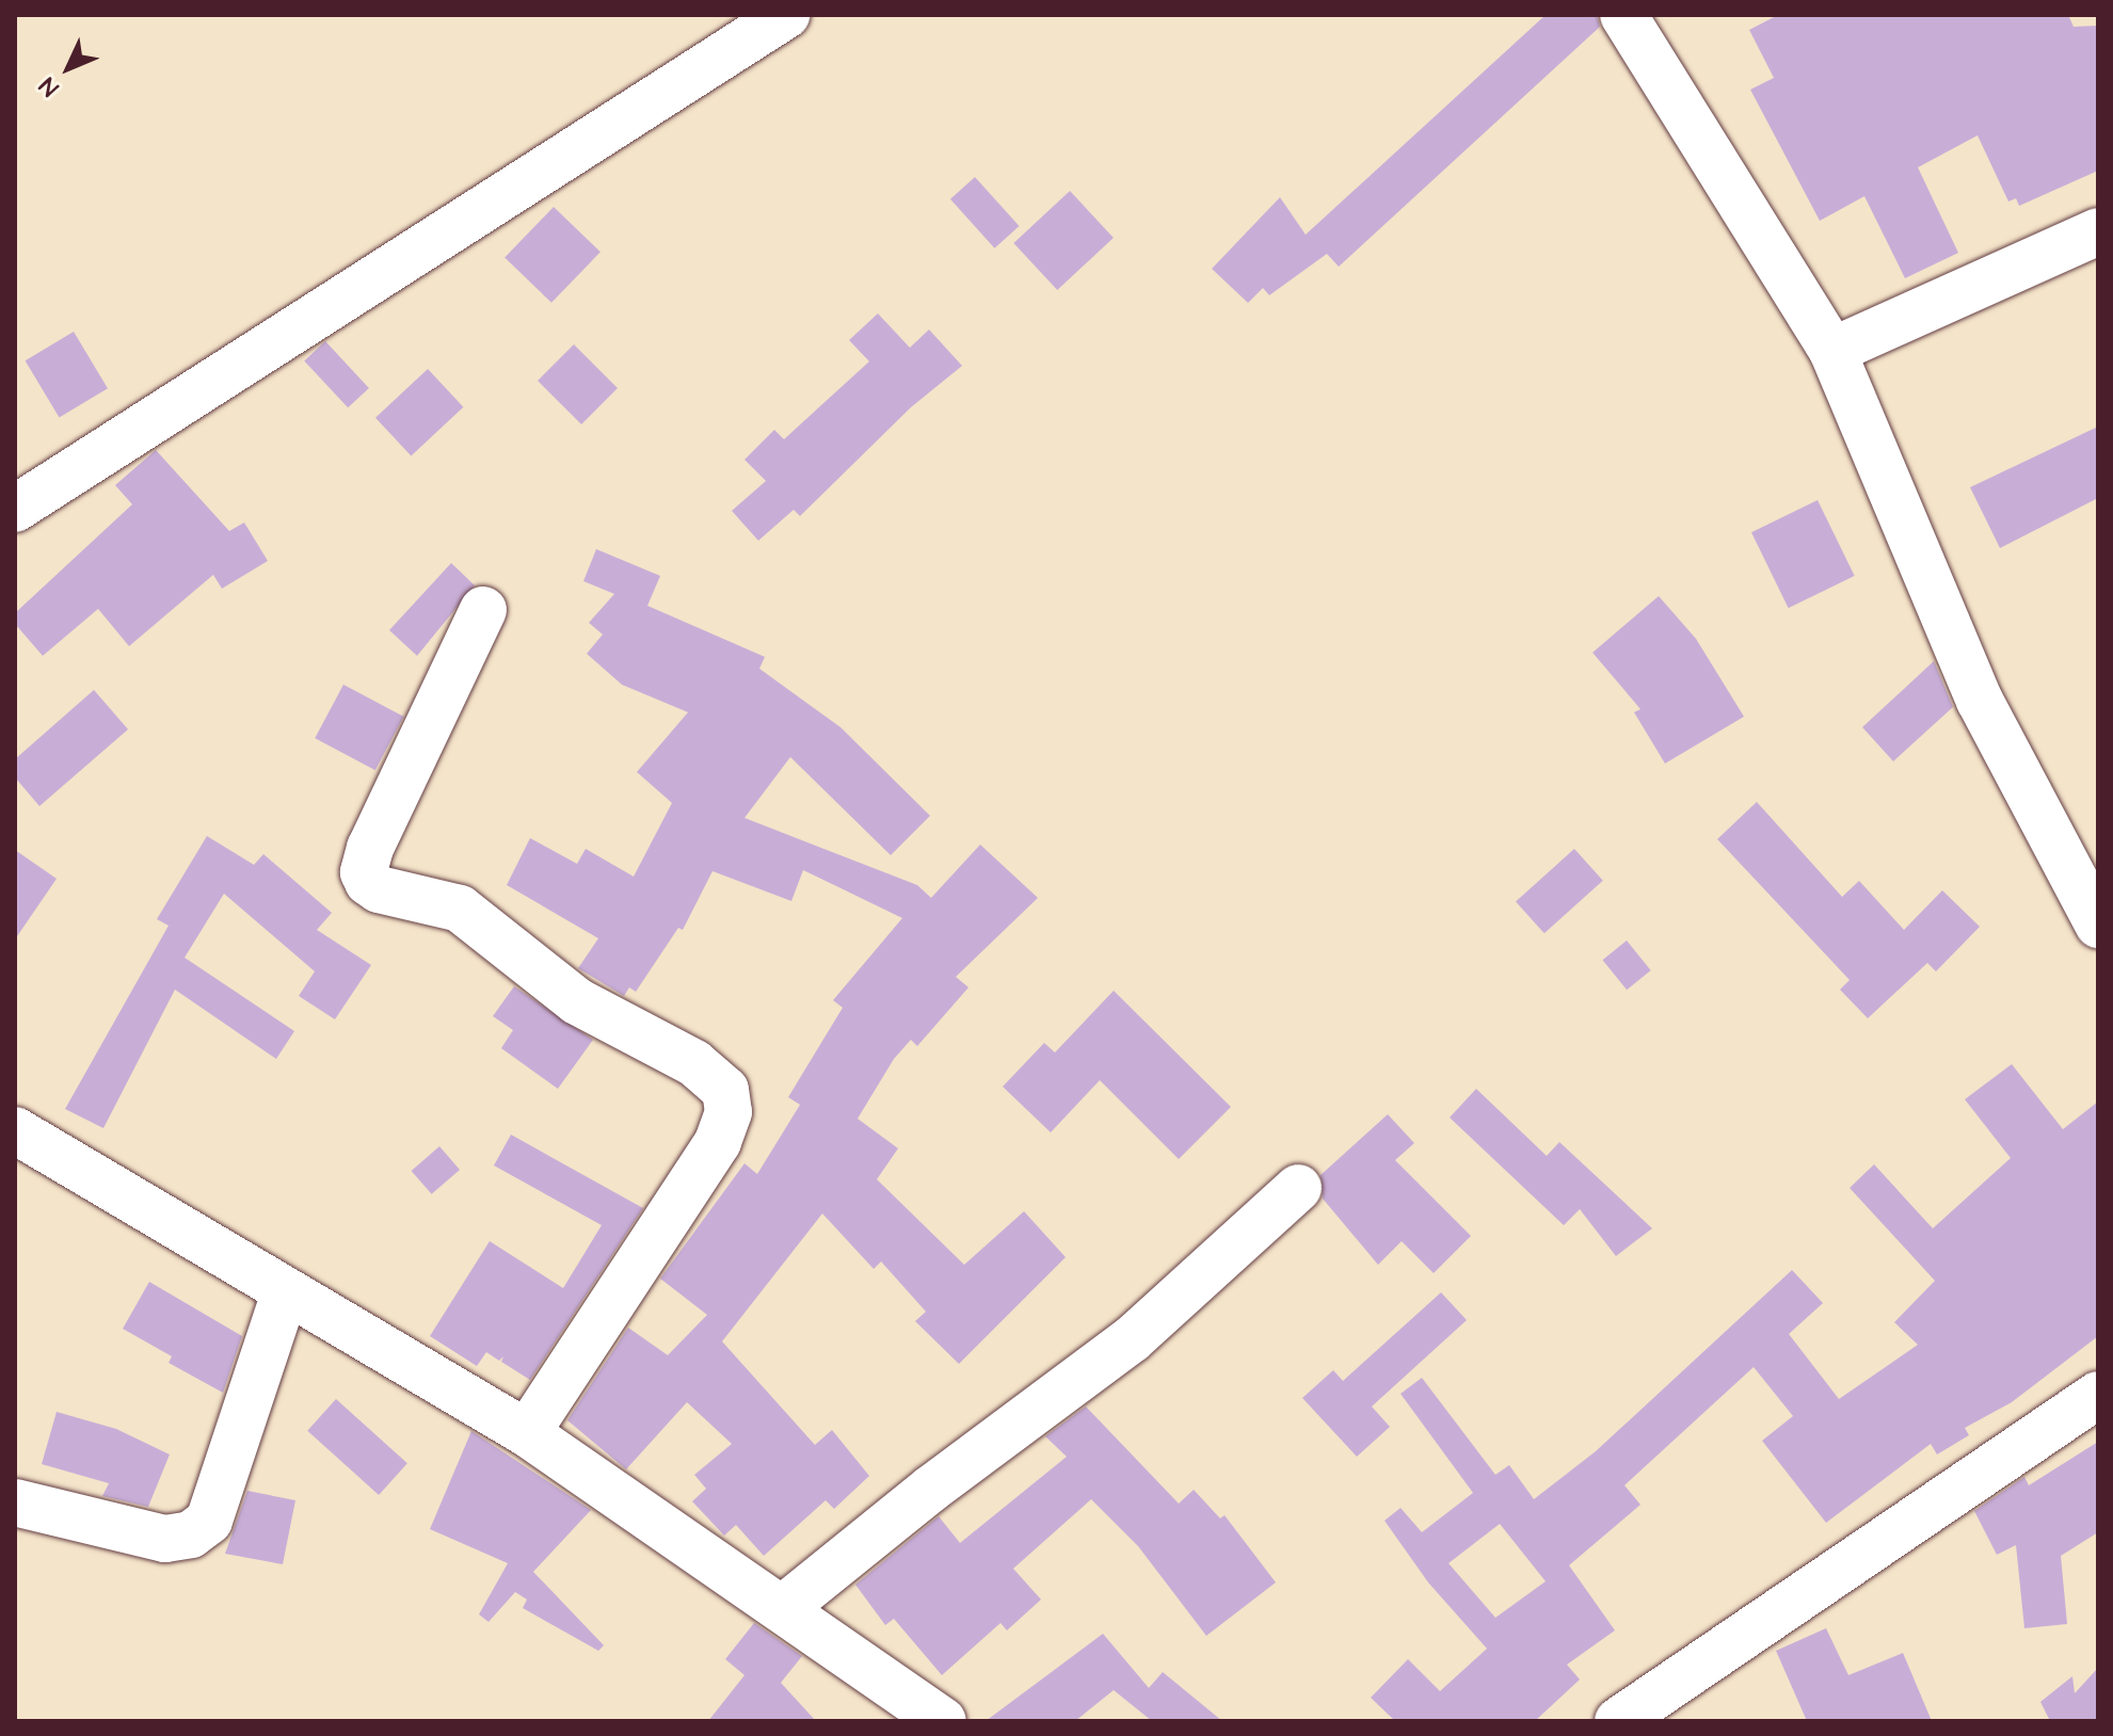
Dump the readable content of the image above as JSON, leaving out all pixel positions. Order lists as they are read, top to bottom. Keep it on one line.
{"north":"bottom left"}
